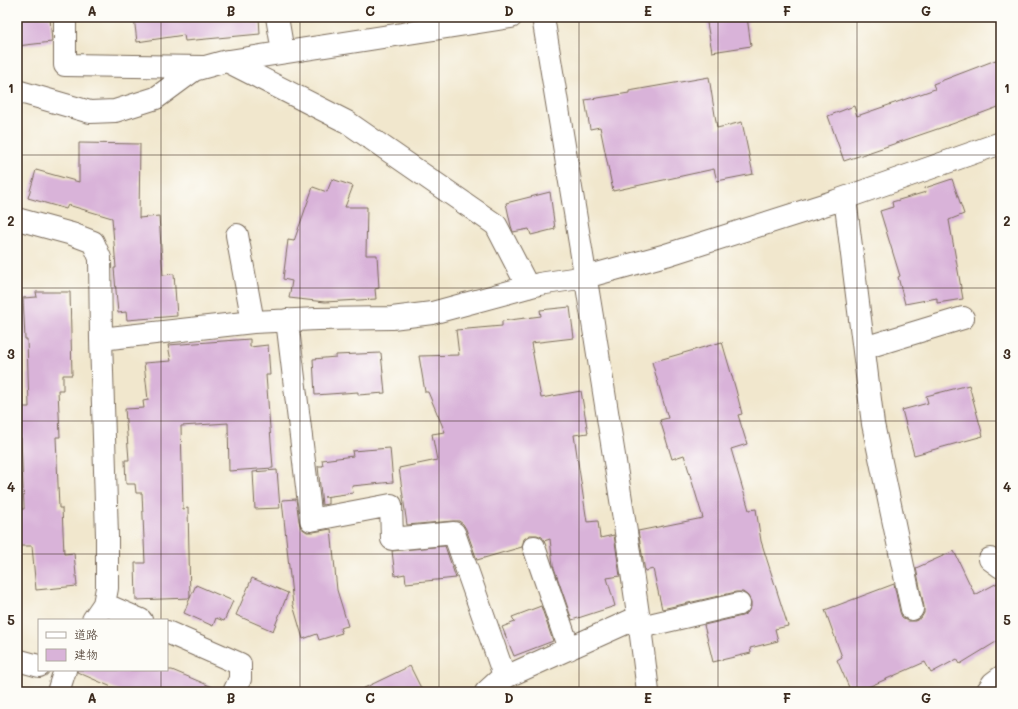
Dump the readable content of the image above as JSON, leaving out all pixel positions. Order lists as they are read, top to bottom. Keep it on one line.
{"legend":["道路","建物"],"grid":{"columns":["A","B","C","D","E","F","G"],"rows":["1","2","3","4","5"]}}
